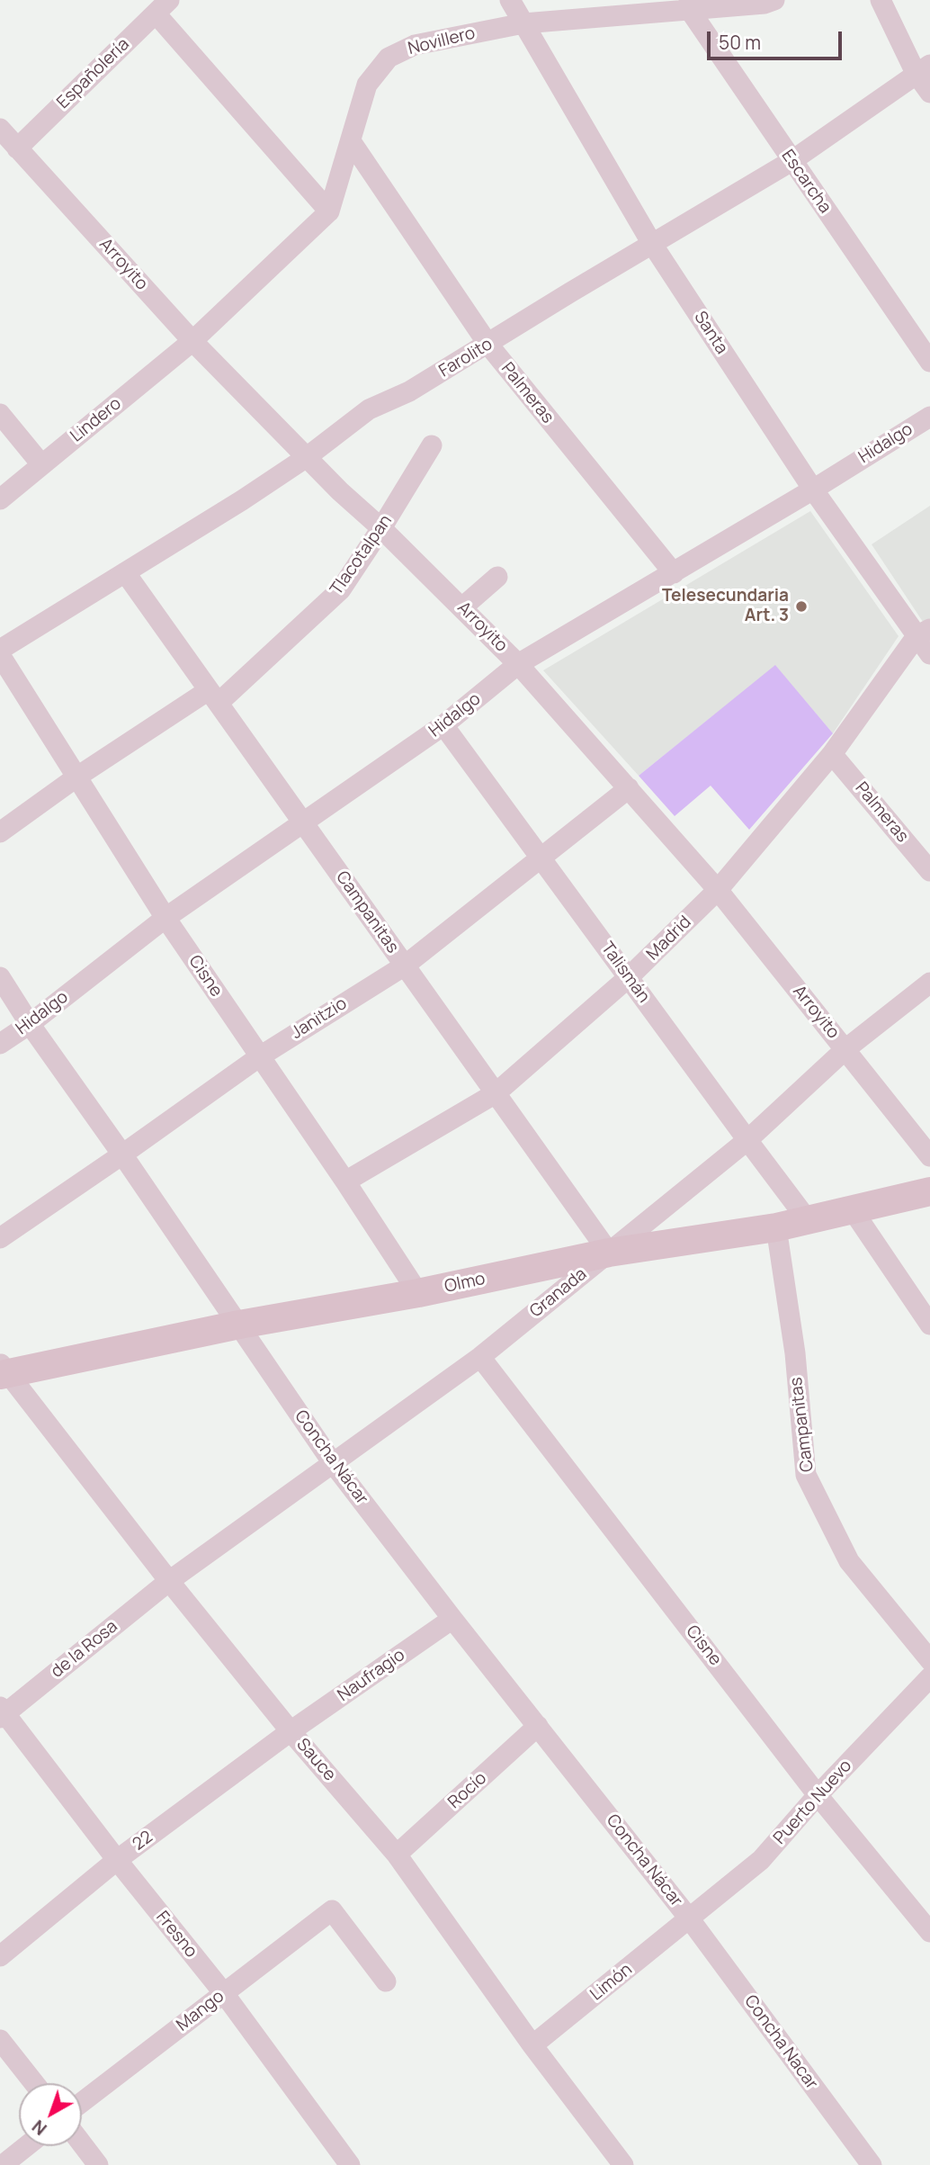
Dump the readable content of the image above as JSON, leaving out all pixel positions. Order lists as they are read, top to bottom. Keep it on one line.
{"streets":{"main road":["Olmo"],"street":["Novillero","Españolería","Escarcha","Arroyito","Santa","Farolito","Palmeras","Lindero","Hidalgo","Tlacotalpan","Campanitas","Madrid","Talismán","Cisne","Janitzio","Granada","Concha Nácar","de la Rosa","Naufragio","Sauce","Rocío","Puerto Nuevo","22","Fresno","Limón","Mango","Concha Nacar"]},"crossings":[["Novillero","Escarcha"],["Novillero","Arroyito"],["Novillero","Santa"],["Novillero","Palmeras"],["Novillero","Lindero"],["Españolería","Arroyito"],["Escarcha","Farolito"],["Arroyito","Farolito"],["Arroyito","Lindero"],["Arroyito","Hidalgo"],["Arroyito","Tlacotalpan"],["Arroyito","Madrid"],["Arroyito","Janitzio"],["Arroyito","Granada"],["Santa","Farolito"],["Santa","Hidalgo"],["Santa","Madrid"],["Farolito","Palmeras"],["Farolito","Campanitas"],["Palmeras","Hidalgo"],["Palmeras","Madrid"],["Hidalgo","Campanitas"],["Hidalgo","Talismán"],["Hidalgo","Cisne"],["Hidalgo","Concha Nácar"],["Tlacotalpan","Campanitas"],["Tlacotalpan","Cisne"],["Campanitas","Madrid"],["Campanitas","Janitzio"],["Campanitas","Olmo"],["Campanitas","Granada"],["Madrid","Talismán"],["Madrid","Cisne"],["Talismán","Janitzio"],["Talismán","Olmo"],["Talismán","Granada"],["Cisne","Janitzio"],["Cisne","Olmo"],["Cisne","Granada"],["Cisne","Puerto Nuevo"],["Janitzio","Concha Nácar"],["Olmo","Granada"],["Olmo","Concha Nácar"],["Olmo","Sauce"],["Granada","Concha Nácar"],["Granada","de la Rosa"],["Granada","Sauce"],["Concha Nácar","Naufragio"],["Concha Nácar","Rocío"],["Concha Nácar","Puerto Nuevo"],["Concha Nácar","Limón"],["Concha Nácar","Concha Nacar"],["de la Rosa","Sauce"],["de la Rosa","Fresno"],["Naufragio","Sauce"],["Naufragio","22"],["Sauce","Rocío"],["Sauce","22"],["Sauce","Limón"],["Puerto Nuevo","Limón"],["Puerto Nuevo","Concha Nacar"],["22","Fresno"],["Fresno","Mango"],["Limón","Concha Nacar"]],"places":["Telesecundaria Art. 3"],"scale_bar":"50 m","north":"bottom left"}
